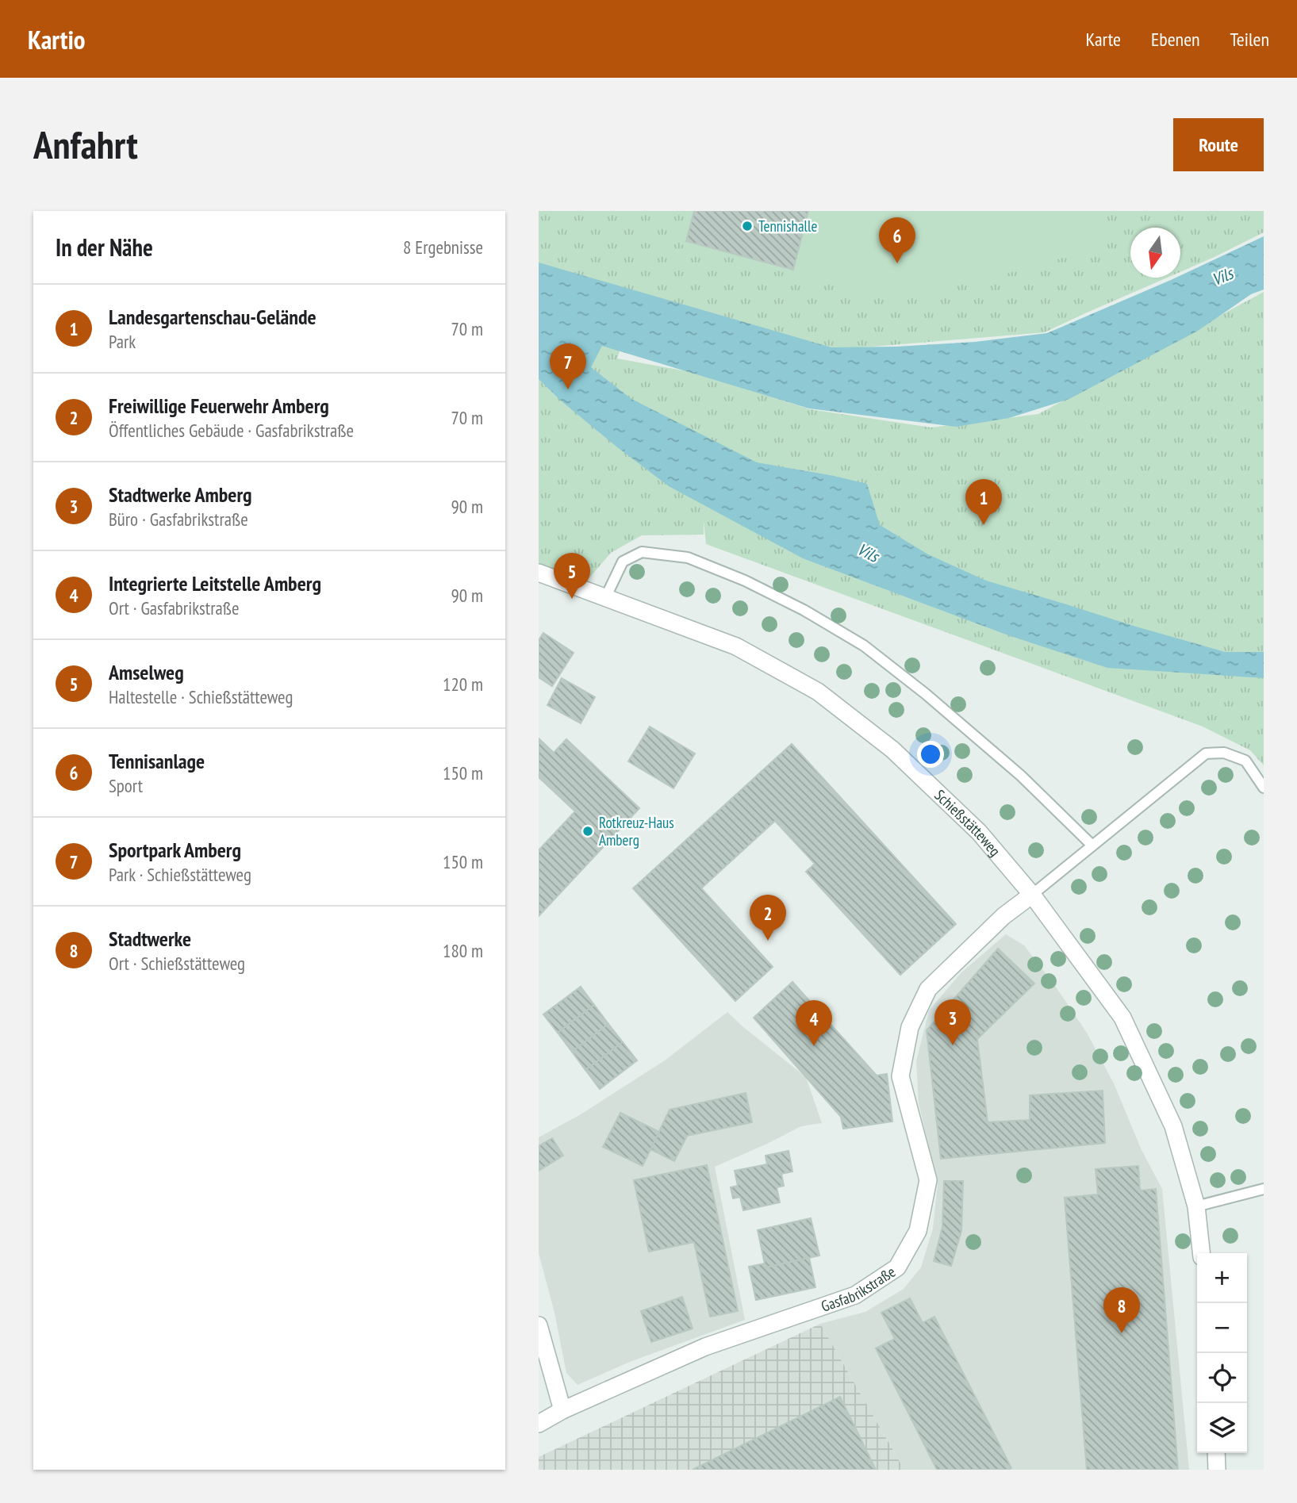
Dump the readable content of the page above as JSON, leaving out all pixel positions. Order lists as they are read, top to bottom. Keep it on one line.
{"streets":{"street":["Schießstätteweg","Gasfabrikstraße"]},"crossings":[["Schießstätteweg","Gasfabrikstraße"]],"water":["Vils"],"places":["Tennishalle","Rotkreuz-Haus Amberg"],"north":"bottom","page":{"header":"Kartio","nav":["Karte","Ebenen","Teilen"],"buttons":"Route","title":"Anfahrt","heading":["In der Nähe","8 Ergebnisse"],"pins":["6","7","1","5","2","3","4","8"],"list":[{"mark":"1","name":"Landesgartenschau-Gelände","note":"Park","value":"70 m"},{"mark":"2","name":"Freiwillige Feuerwehr Amberg","note":"Öffentliches Gebäude · Gasfabrikstraße","value":"70 m"},{"mark":"3","name":"Stadtwerke Amberg","note":"Büro · Gasfabrikstraße","value":"90 m"},{"mark":"4","name":"Integrierte Leitstelle Amberg","note":"Ort · Gasfabrikstraße","value":"90 m"},{"mark":"5","name":"Amselweg","note":"Haltestelle · Schießstätteweg","value":"120 m"},{"mark":"6","name":"Tennisanlage","note":"Sport","value":"150 m"},{"mark":"7","name":"Sportpark Amberg","note":"Park · Schießstätteweg","value":"150 m"},{"mark":"8","name":"Stadtwerke","note":"Ort · Schießstätteweg","value":"180 m"}],"map_buttons":["+","−"]}}
